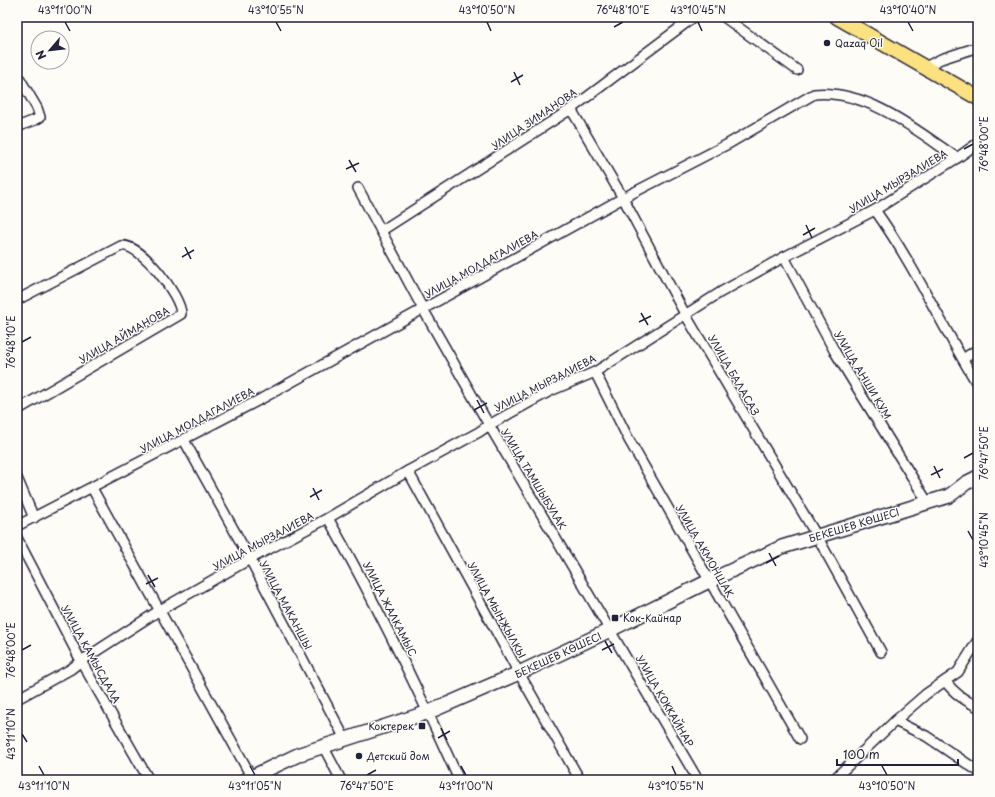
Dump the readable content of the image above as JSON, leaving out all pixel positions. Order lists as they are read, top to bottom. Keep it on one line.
{"streets":{"main road":["БЕКЕШЕВ КӨШЕСІ"],"street":["УЛИЦА ЗИМАНОВА","УЛИЦА МЫРЗАЛИЕВА","УЛИЦА МОЛДАГАЛИЕВА","УЛИЦА АЙМАНОВА","УЛИЦА БАЛАСАЗ","УЛИЦА АНШИ КУМ","УЛИЦА ТАМШЫБУЛАК","УЛИЦА АКМОНШАК","УЛИЦА МАКАНШЫ","УЛИЦА ЖАЛКАМЫС","УЛИЦА МЫНЖЫЛКЫ","УЛИЦА КАМЫСДАЛА","УЛИЦА КОККАЙНАР"]},"crossings":[["УЛИЦА ЗИМАНОВА","УЛИЦА БАЛАСАЗ"],["УЛИЦА ЗИМАНОВА","УЛИЦА ТАМШЫБУЛАК"],["УЛИЦА МЫРЗАЛИЕВА","УЛИЦА МОЛДАГАЛИЕВА"],["УЛИЦА МЫРЗАЛИЕВА","УЛИЦА БАЛАСАЗ"],["УЛИЦА МЫРЗАЛИЕВА","УЛИЦА АНШИ КУМ"],["УЛИЦА МЫРЗАЛИЕВА","УЛИЦА ТАМШЫБУЛАК"],["УЛИЦА МЫРЗАЛИЕВА","УЛИЦА АКМОНШАК"],["УЛИЦА МЫРЗАЛИЕВА","УЛИЦА МАКАНШЫ"],["УЛИЦА МЫРЗАЛИЕВА","УЛИЦА ЖАЛКАМЫС"],["УЛИЦА МЫРЗАЛИЕВА","УЛИЦА МЫНЖЫЛКЫ"],["УЛИЦА МЫРЗАЛИЕВА","УЛИЦА КАМЫСДАЛА"],["УЛИЦА МОЛДАГАЛИЕВА","УЛИЦА БАЛАСАЗ"],["УЛИЦА МОЛДАГАЛИЕВА","УЛИЦА ТАМШЫБУЛАК"],["УЛИЦА МОЛДАГАЛИЕВА","УЛИЦА МАКАНШЫ"],["УЛИЦА БАЛАСАЗ","БЕКЕШЕВ КӨШЕСІ"],["УЛИЦА АНШИ КУМ","БЕКЕШЕВ КӨШЕСІ"],["УЛИЦА ТАМШЫБУЛАК","БЕКЕШЕВ КӨШЕСІ"],["УЛИЦА ТАМШЫБУЛАК","УЛИЦА КОККАЙНАР"],["БЕКЕШЕВ КӨШЕСІ","УЛИЦА АКМОНШАК"],["БЕКЕШЕВ КӨШЕСІ","УЛИЦА МАКАНШЫ"],["БЕКЕШЕВ КӨШЕСІ","УЛИЦА ЖАЛКАМЫС"],["БЕКЕШЕВ КӨШЕСІ","УЛИЦА МЫНЖЫЛКЫ"],["БЕКЕШЕВ КӨШЕСІ","УЛИЦА КОККАЙНАР"]],"places":{"other":["Qazaq Oil","Детский дом"],"transit":["Кок-Кайнар","Коктерек"]},"scale_bar":"100 m","north":"bottom left","coordinates":["43°11'00\"N","43°10'55\"N","43°10'50\"N","76°48'10\"E","43°10'45\"N","43°10'40\"N","76°48'00\"E","76°47'50\"E","43°11'10\"N","43°11'05\"N"]}
